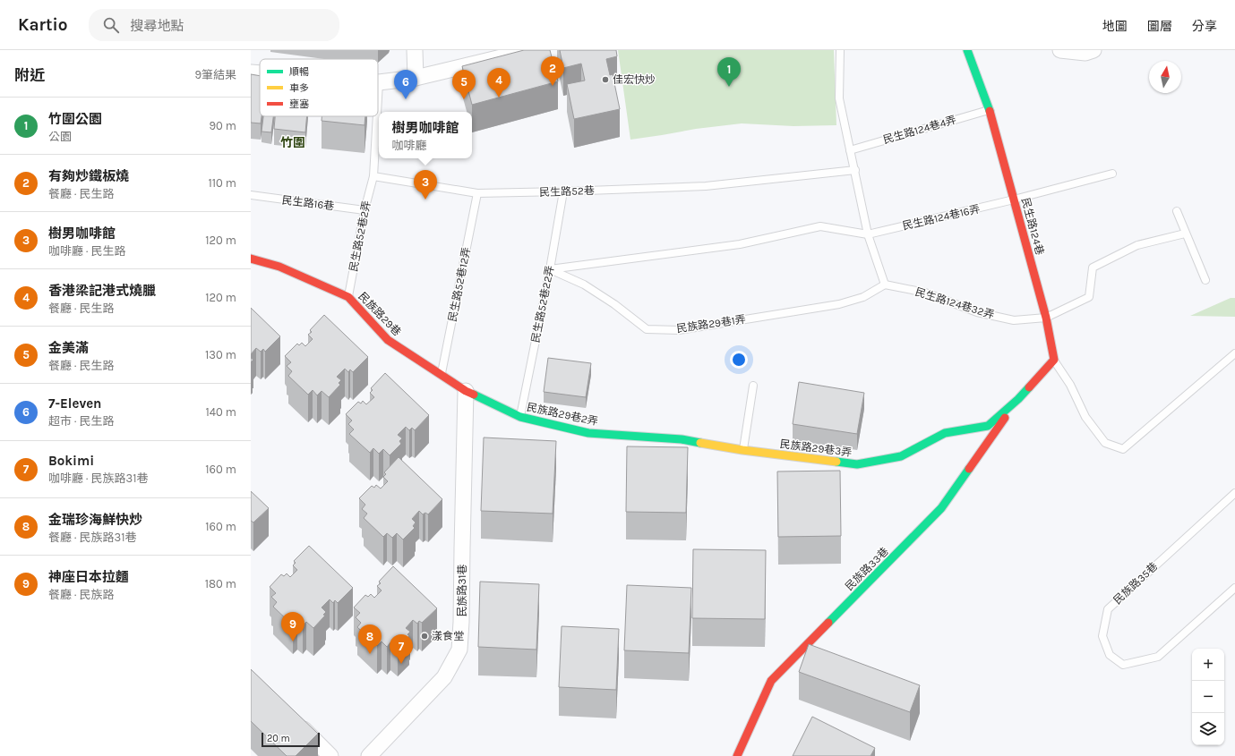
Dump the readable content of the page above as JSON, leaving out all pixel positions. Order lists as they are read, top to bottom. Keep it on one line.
{"streets":{"street":["民生路124巷","民族路29巷","民族路29巷2弄","民族路29巷3弄","民族路33巷","民族路31巷"],"lane":["民生路124巷4弄","民生路52巷","民生路16巷","民生路124巷16弄","民生路52巷2弄","民生路52巷12弄","民生路124巷32弄","民生路52巷22弄","民族路29巷1弄","民族路35巷"]},"crossings":[["民生路124巷4弄","民生路124巷"],["民生路52巷","民生路52巷2弄"],["民生路52巷","民生路52巷12弄"],["民生路52巷","民生路52巷22弄"],["民生路16巷","民生路52巷2弄"],["民生路124巷16弄","民生路124巷"],["民生路124巷","民生路124巷32弄"],["民生路52巷2弄","民族路29巷"],["民生路52巷12弄","民族路29巷"],["民生路124巷32弄","民族路29巷1弄"],["民生路52巷22弄","民族路29巷1弄"],["民生路52巷22弄","民族路29巷2弄"],["民族路29巷","民族路29巷2弄"],["民族路29巷","民族路31巷"],["民族路29巷2弄","民族路29巷3弄"],["民族路29巷2弄","民族路31巷"],["民族路29巷3弄","民族路33巷"]],"districts":["竹圍"],"places":["佳宏快炒","漾食堂"],"legend":["順暢","車多","壅塞"],"scale_bar":"20 m","north":"top","page":{"header":"Kartio","search":"搜尋地點","nav":["地圖","圖層","分享"],"heading":["附近","9筆結果"],"pins":["2","1","4","5","6","3","9","8","7"],"list":[{"mark":"1","name":"竹圍公園","note":"公園","value":"90 m"},{"mark":"2","name":"有夠炒鐵板燒","note":"餐廳 · 民生路","value":"110 m"},{"mark":"3","name":"樹男咖啡館","note":"咖啡廳 · 民生路","value":"120 m"},{"mark":"4","name":"香港梁記港式燒臘","note":"餐廳 · 民生路","value":"120 m"},{"mark":"5","name":"金美滿","note":"餐廳 · 民生路","value":"130 m"},{"mark":"6","name":"7-Eleven","note":"超市 · 民生路","value":"140 m"},{"mark":"7","name":"Bokimi","note":"咖啡廳 · 民族路31巷","value":"160 m"},{"mark":"8","name":"金瑞珍海鮮快炒","note":"餐廳 · 民族路31巷","value":"160 m"},{"mark":"9","name":"神座日本拉麵","note":"餐廳 · 民族路","value":"180 m"}],"popup":["樹男咖啡館","咖啡廳"],"map_buttons":["+","−"],"scale":"20 m"}}
